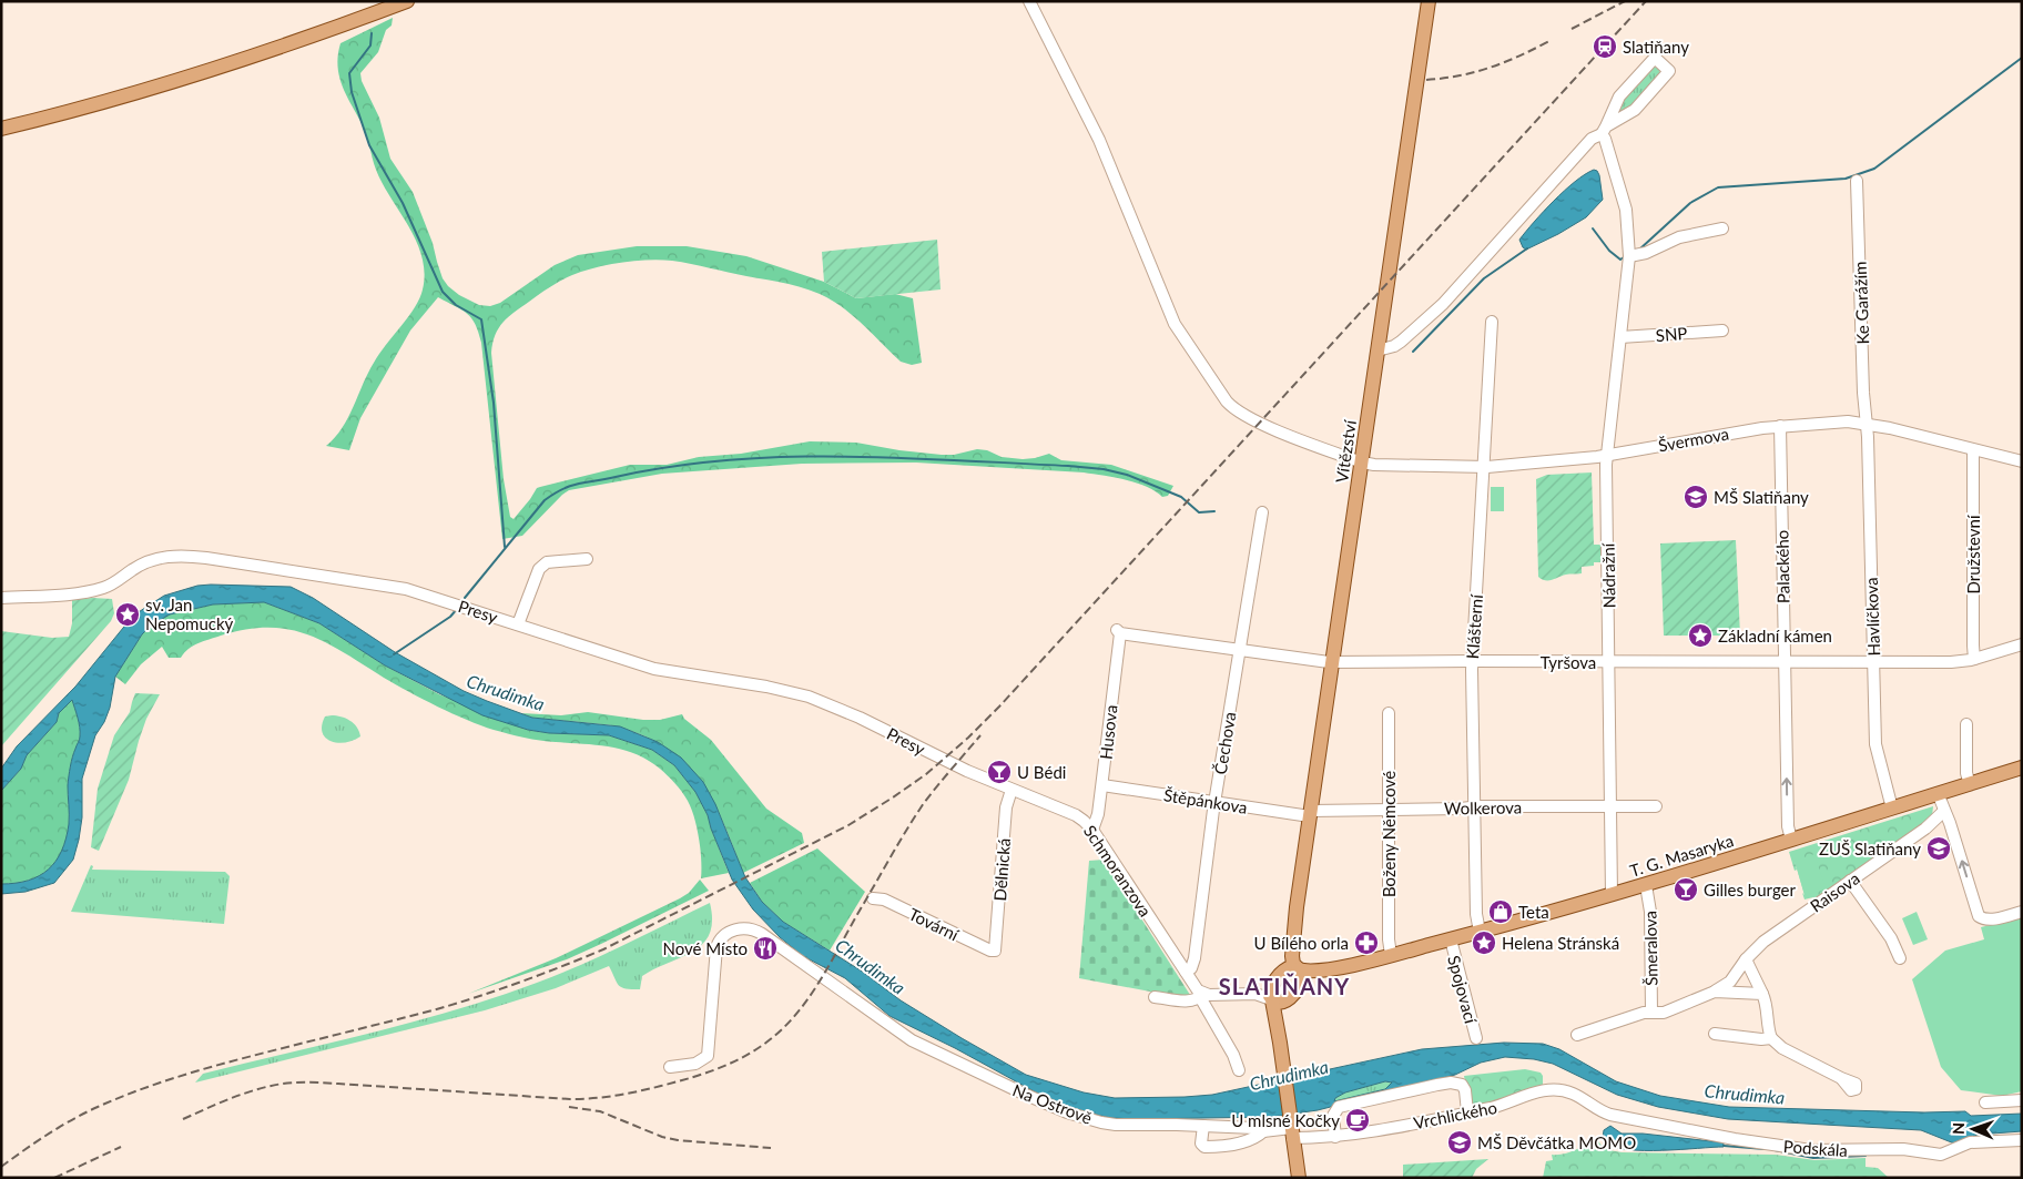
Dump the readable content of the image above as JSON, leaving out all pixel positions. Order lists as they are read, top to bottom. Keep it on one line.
{"streets":{"main road":["Vítězství","T. G. Masaryka"],"street":["Ke Garážím","SNP","Švermova","Družstevní","Palackého","Nádražní","Presy","Havlíčkova","Klášterní","Tyršova","Husova","Čechova","Štěpánkova","Wolkerova","Boženy Němcové","Dělnická","Schmoranzova","Raisova","Tovární","Šmeralova","Spojovací","Na Ostrově","Vrchlického","Podskála"]},"crossings":[["Ke Garážím","Švermova"],["Ke Garážím","Havlíčkova"],["SNP","Nádražní"],["Švermova","Vítězství"],["Švermova","Družstevní"],["Švermova","Palackého"],["Švermova","Nádražní"],["Švermova","Havlíčkova"],["Švermova","Klášterní"],["Vítězství","Tyršova"],["Vítězství","Štěpánkova"],["Vítězství","Wolkerova"],["Vítězství","T. G. Masaryka"],["Družstevní","Tyršova"],["Palackého","Tyršova"],["Palackého","T. G. Masaryka"],["Nádražní","Tyršova"],["Nádražní","Wolkerova"],["Nádražní","T. G. Masaryka"],["Presy","Schmoranzova"],["Havlíčkova","Tyršova"],["Havlíčkova","T. G. Masaryka"],["Klášterní","Tyršova"],["Klášterní","Wolkerova"],["Klášterní","T. G. Masaryka"],["Tyršova","Husova"],["Tyršova","Čechova"],["Husova","Štěpánkova"],["Husova","Schmoranzova"],["Čechova","Štěpánkova"],["Čechova","Schmoranzova"],["Štěpánkova","Wolkerova"],["Wolkerova","Boženy Němcové"],["Boženy Němcové","T. G. Masaryka"],["T. G. Masaryka","Šmeralova"],["T. G. Masaryka","Spojovací"],["T. G. Masaryka","Na Ostrově"],["T. G. Masaryka","Vrchlického"],["Dělnická","Schmoranzova"],["Dělnická","Tovární"],["Na Ostrově","Vrchlického"],["Vrchlického","Podskála"]],"one_way":["Palackého"],"districts":["SLATIŇANY"],"water":["Chrudimka"],"places":{"station":["Slatiňany"],"school or university":["MŠ Slatiňany","ZUŠ Slatiňany","MŠ Děvčátka MOMO"],"place":["sv. Jan Nepomucký","Základní kámen","Helena Stránská"],"bar":["U Bédi","Gilles burger"],"shop":["Teta"],"pharmacy":["U Bílého orla"],"restaurant":["Nové Místo"],"cafe":["U mlsné Kočky"]},"north":"left"}
